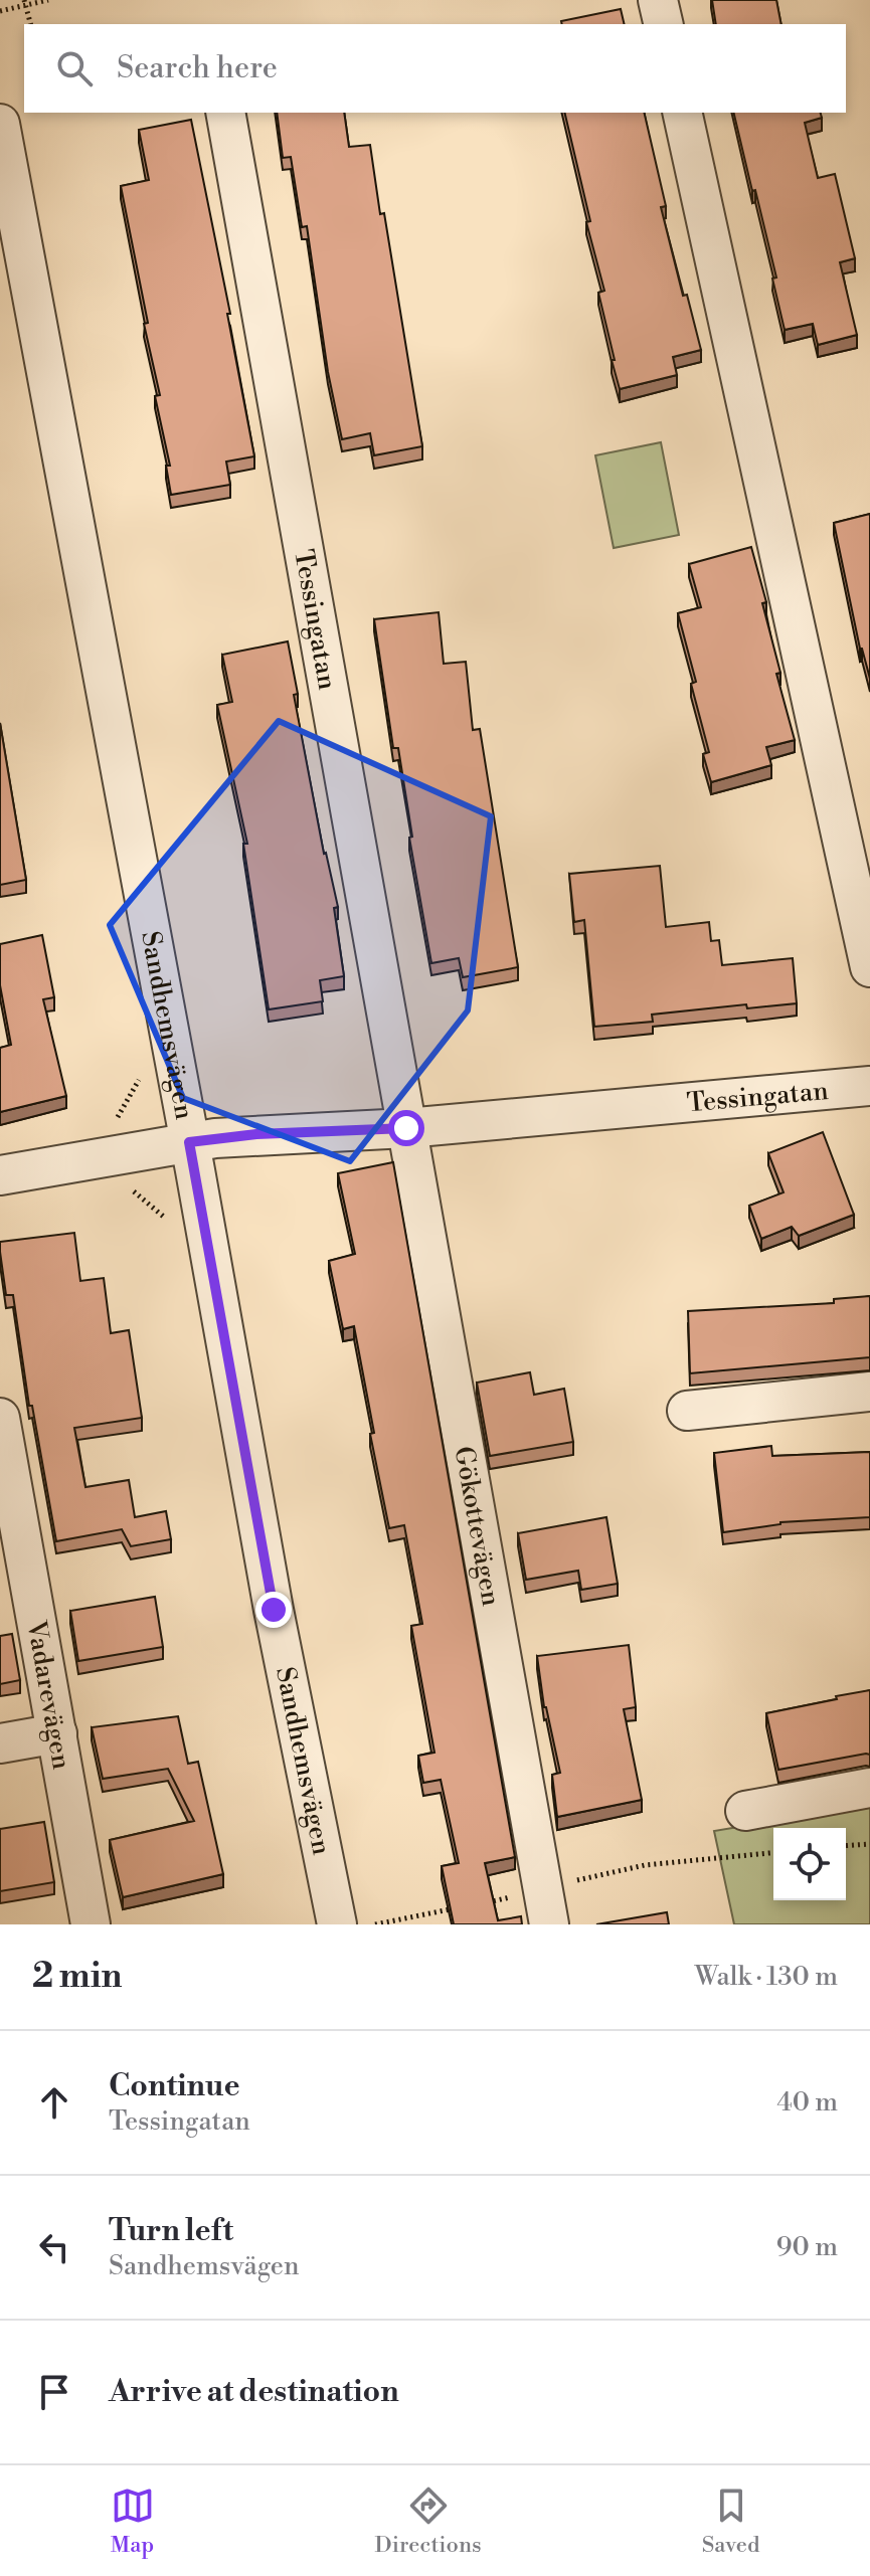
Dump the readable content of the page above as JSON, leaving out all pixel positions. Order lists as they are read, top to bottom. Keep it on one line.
{"streets":{"street":["Tessingatan","Sandhemsvägen","Gökottevägen","Vadarevägen"]},"crossings":[["Tessingatan","Sandhemsvägen"],["Tessingatan","Gökottevägen"]],"page":{"search":"Search here","heading":["2 min","Walk · 130 m"],"list":[["Continue","Tessingatan","40 m"],["Turn left","Sandhemsvägen","90 m"],"Arrive at destination"],"nav":["Map","Directions","Saved"]}}
